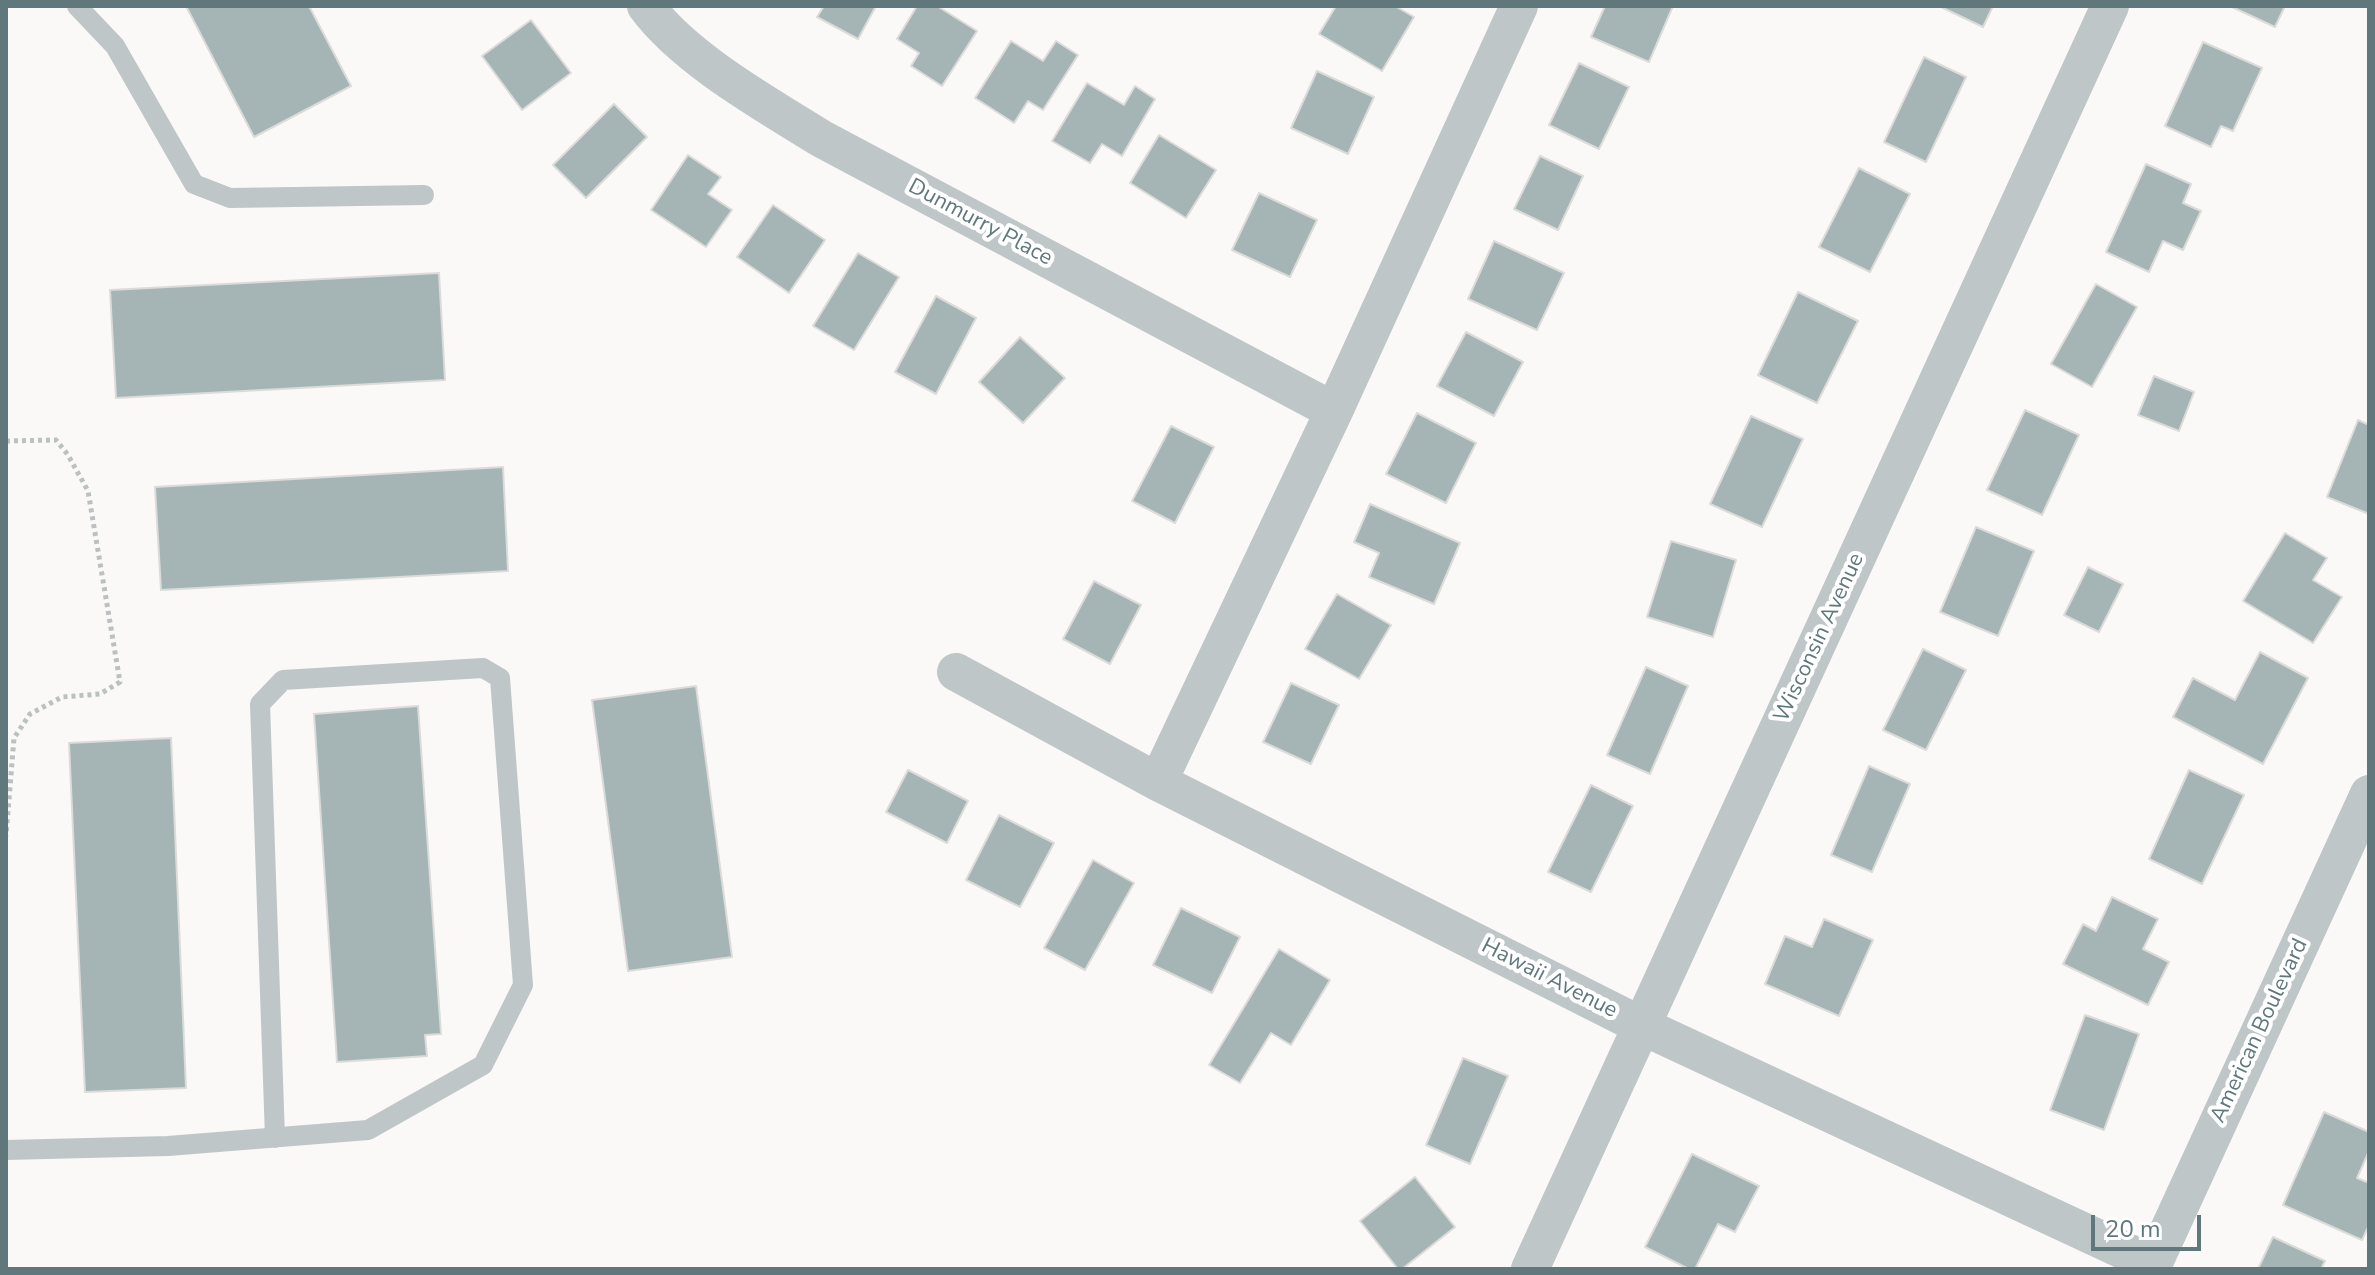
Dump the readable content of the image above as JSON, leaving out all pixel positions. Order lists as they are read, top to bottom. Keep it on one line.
{"streets":{"street":["Dunmurry Place","Wisconsin Avenue","Hawaii Avenue","American Boulevard"]},"crossings":[["Wisconsin Avenue","Hawaii Avenue"],["Hawaii Avenue","American Boulevard"]],"scale_bar":"20 m"}
